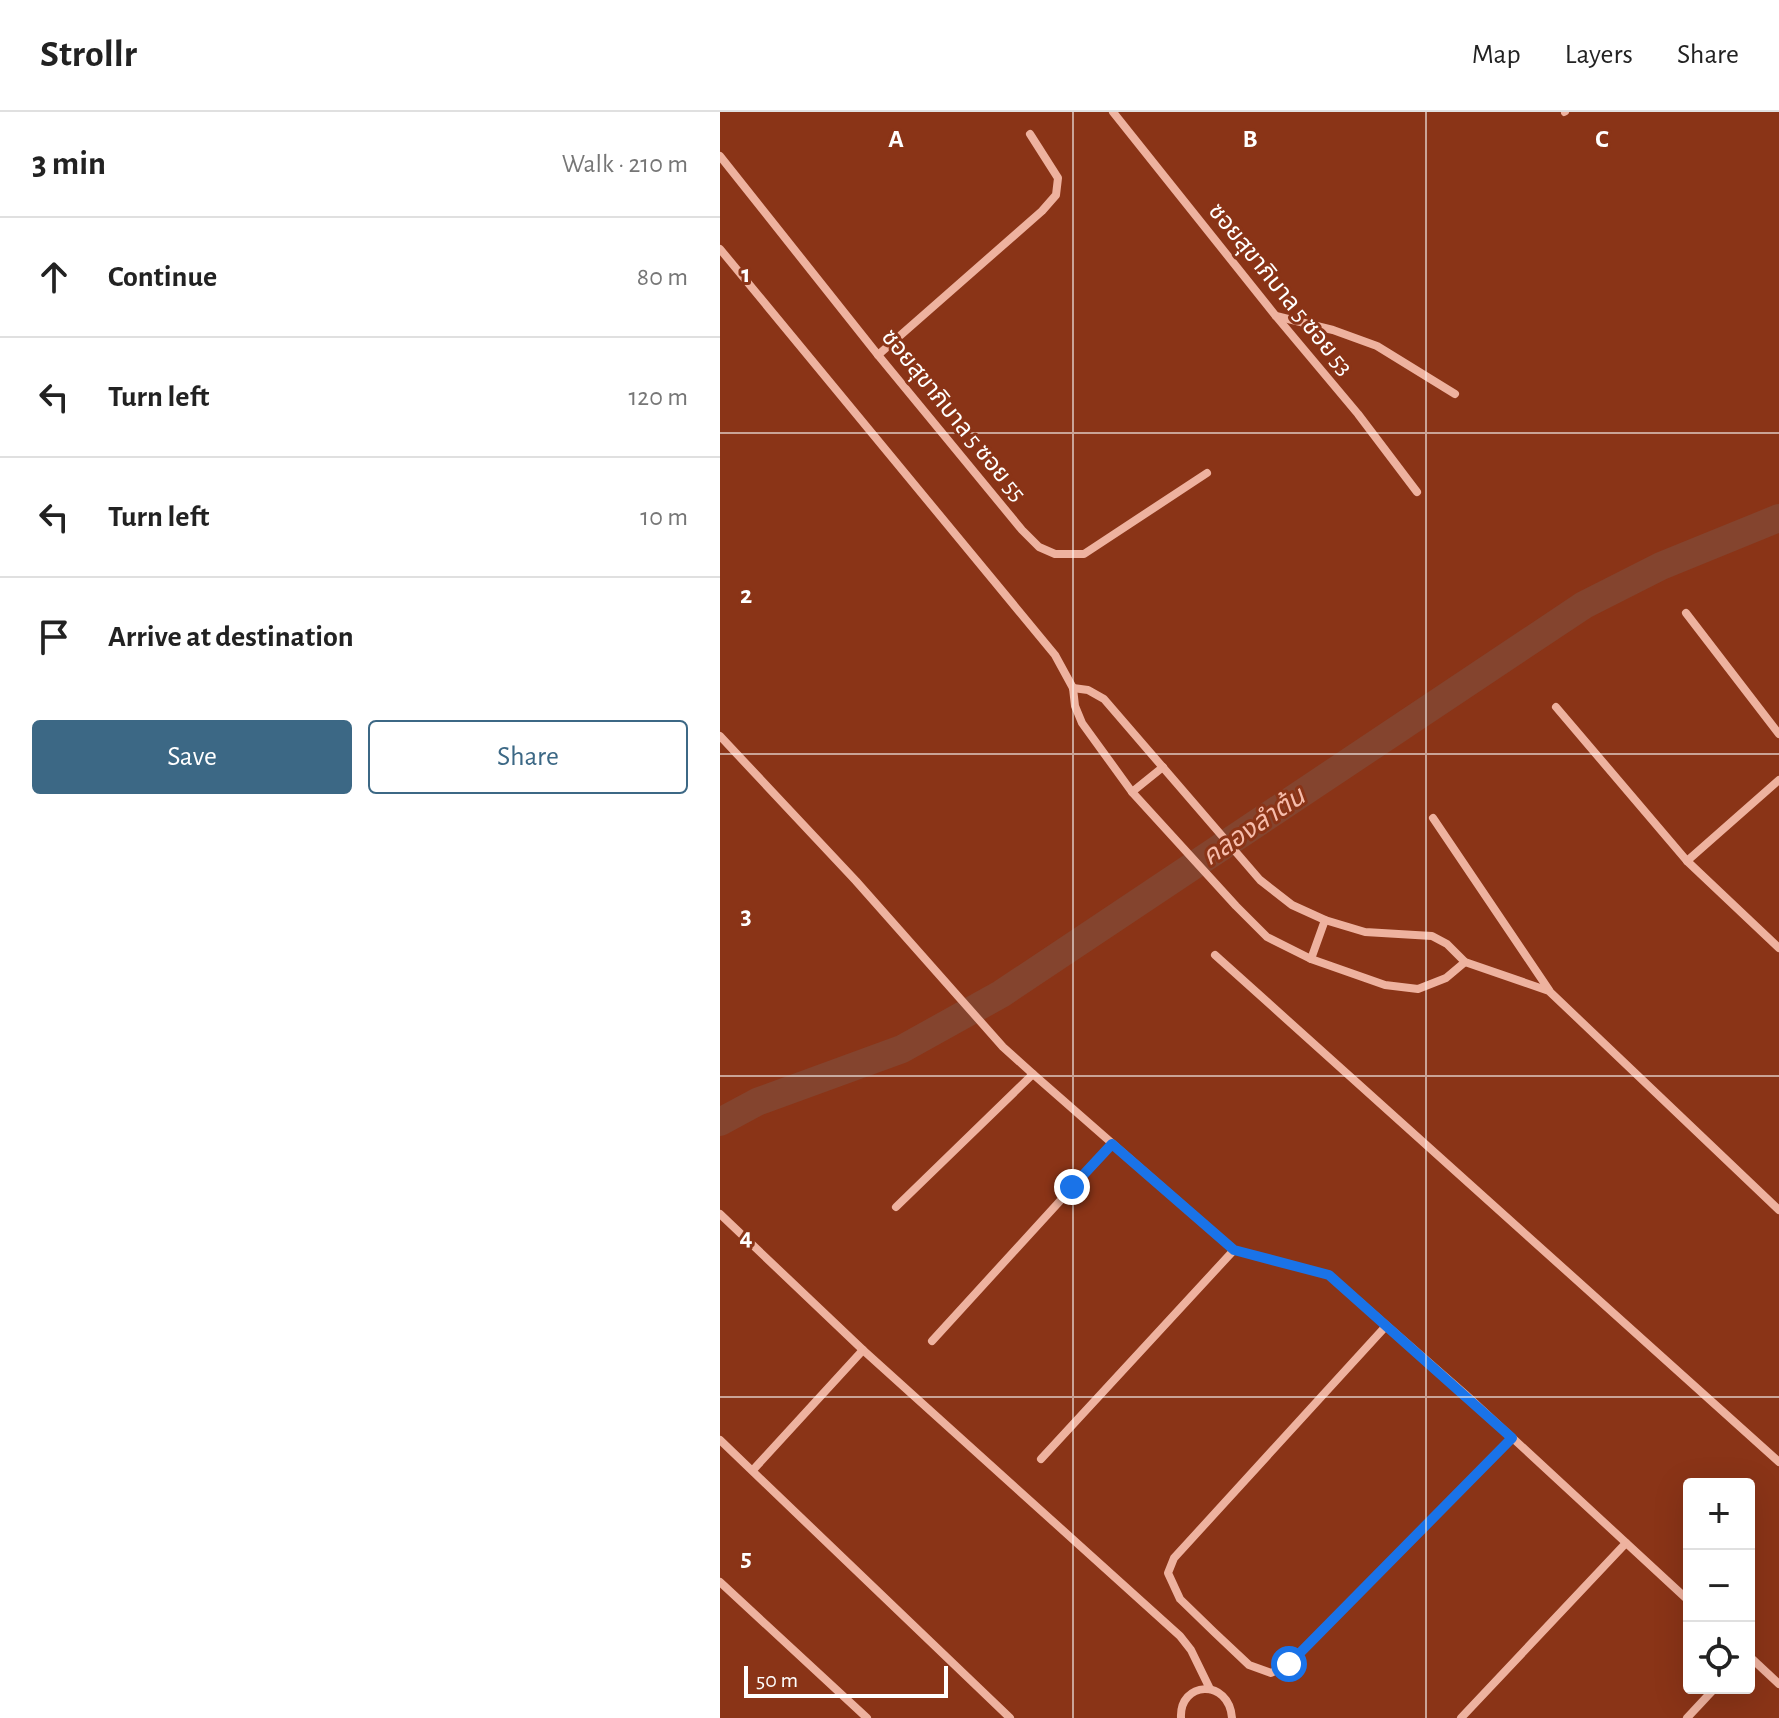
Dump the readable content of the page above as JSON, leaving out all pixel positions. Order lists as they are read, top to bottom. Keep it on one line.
{"streets":{"street":["ซอยสุขาภิบาล 5 ซอย 53","ซอยสุขาภิบาล 5 ซอย 55"]},"water":["คลองลำต้น"],"scale_bar":"50 m","page":{"header":"Strollr","nav":["Map","Layers","Share"],"heading":["3 min","Walk · 210 m"],"list":[["Continue","80 m"],["Turn left","120 m"],["Turn left","10 m"],"Arrive at destination"],"buttons":["Save","Share"],"map_buttons":["+","−"],"scale":"50 m"},"grid":{"columns":["A","B","C"],"rows":["1","2","3","4","5"]}}
